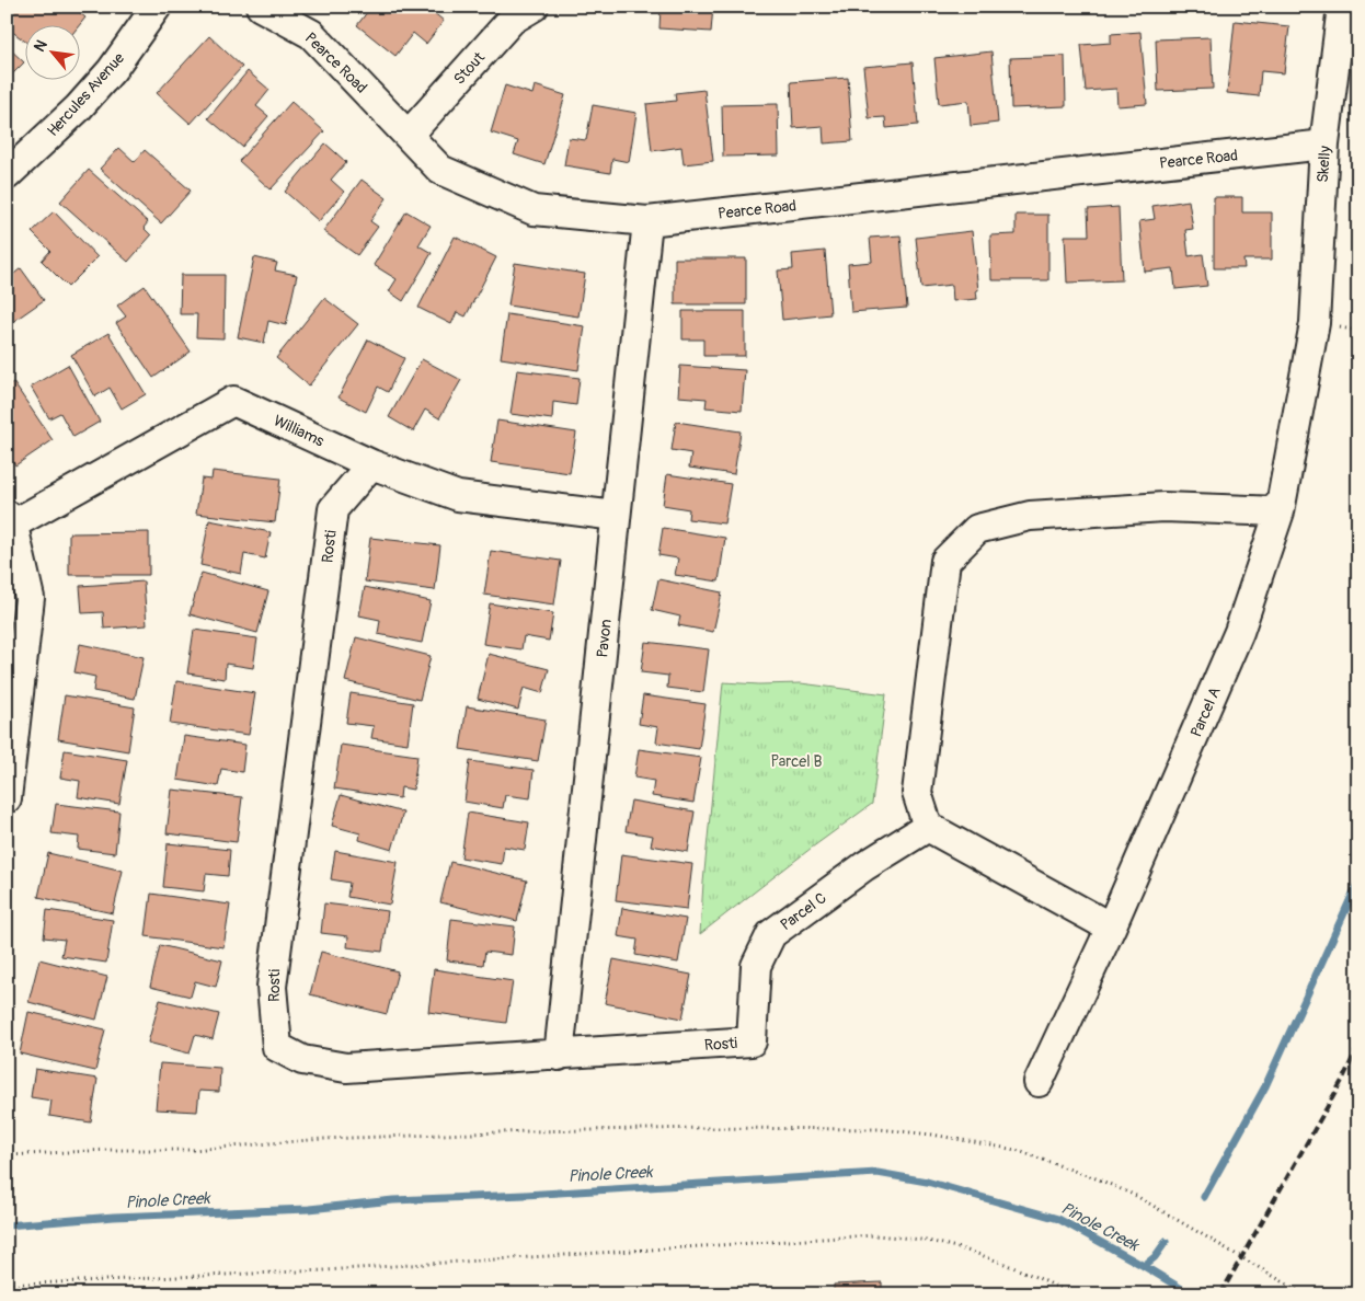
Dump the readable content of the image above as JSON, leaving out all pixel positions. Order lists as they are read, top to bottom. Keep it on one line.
{"streets":{"street":["Pearce Road","Stout","Hercules Avenue","Skelly","Williams","Rosti","Pavon","Parcel A","Parcel C"]},"crossings":[["Pearce Road","Stout"],["Pearce Road","Skelly"],["Pearce Road","Pavon"],["Skelly","Parcel A"],["Williams","Rosti"],["Williams","Pavon"],["Rosti","Pavon"],["Rosti","Parcel C"]],"water":["Pinole Creek"],"parks":["Parcel B"],"north":"top left"}
